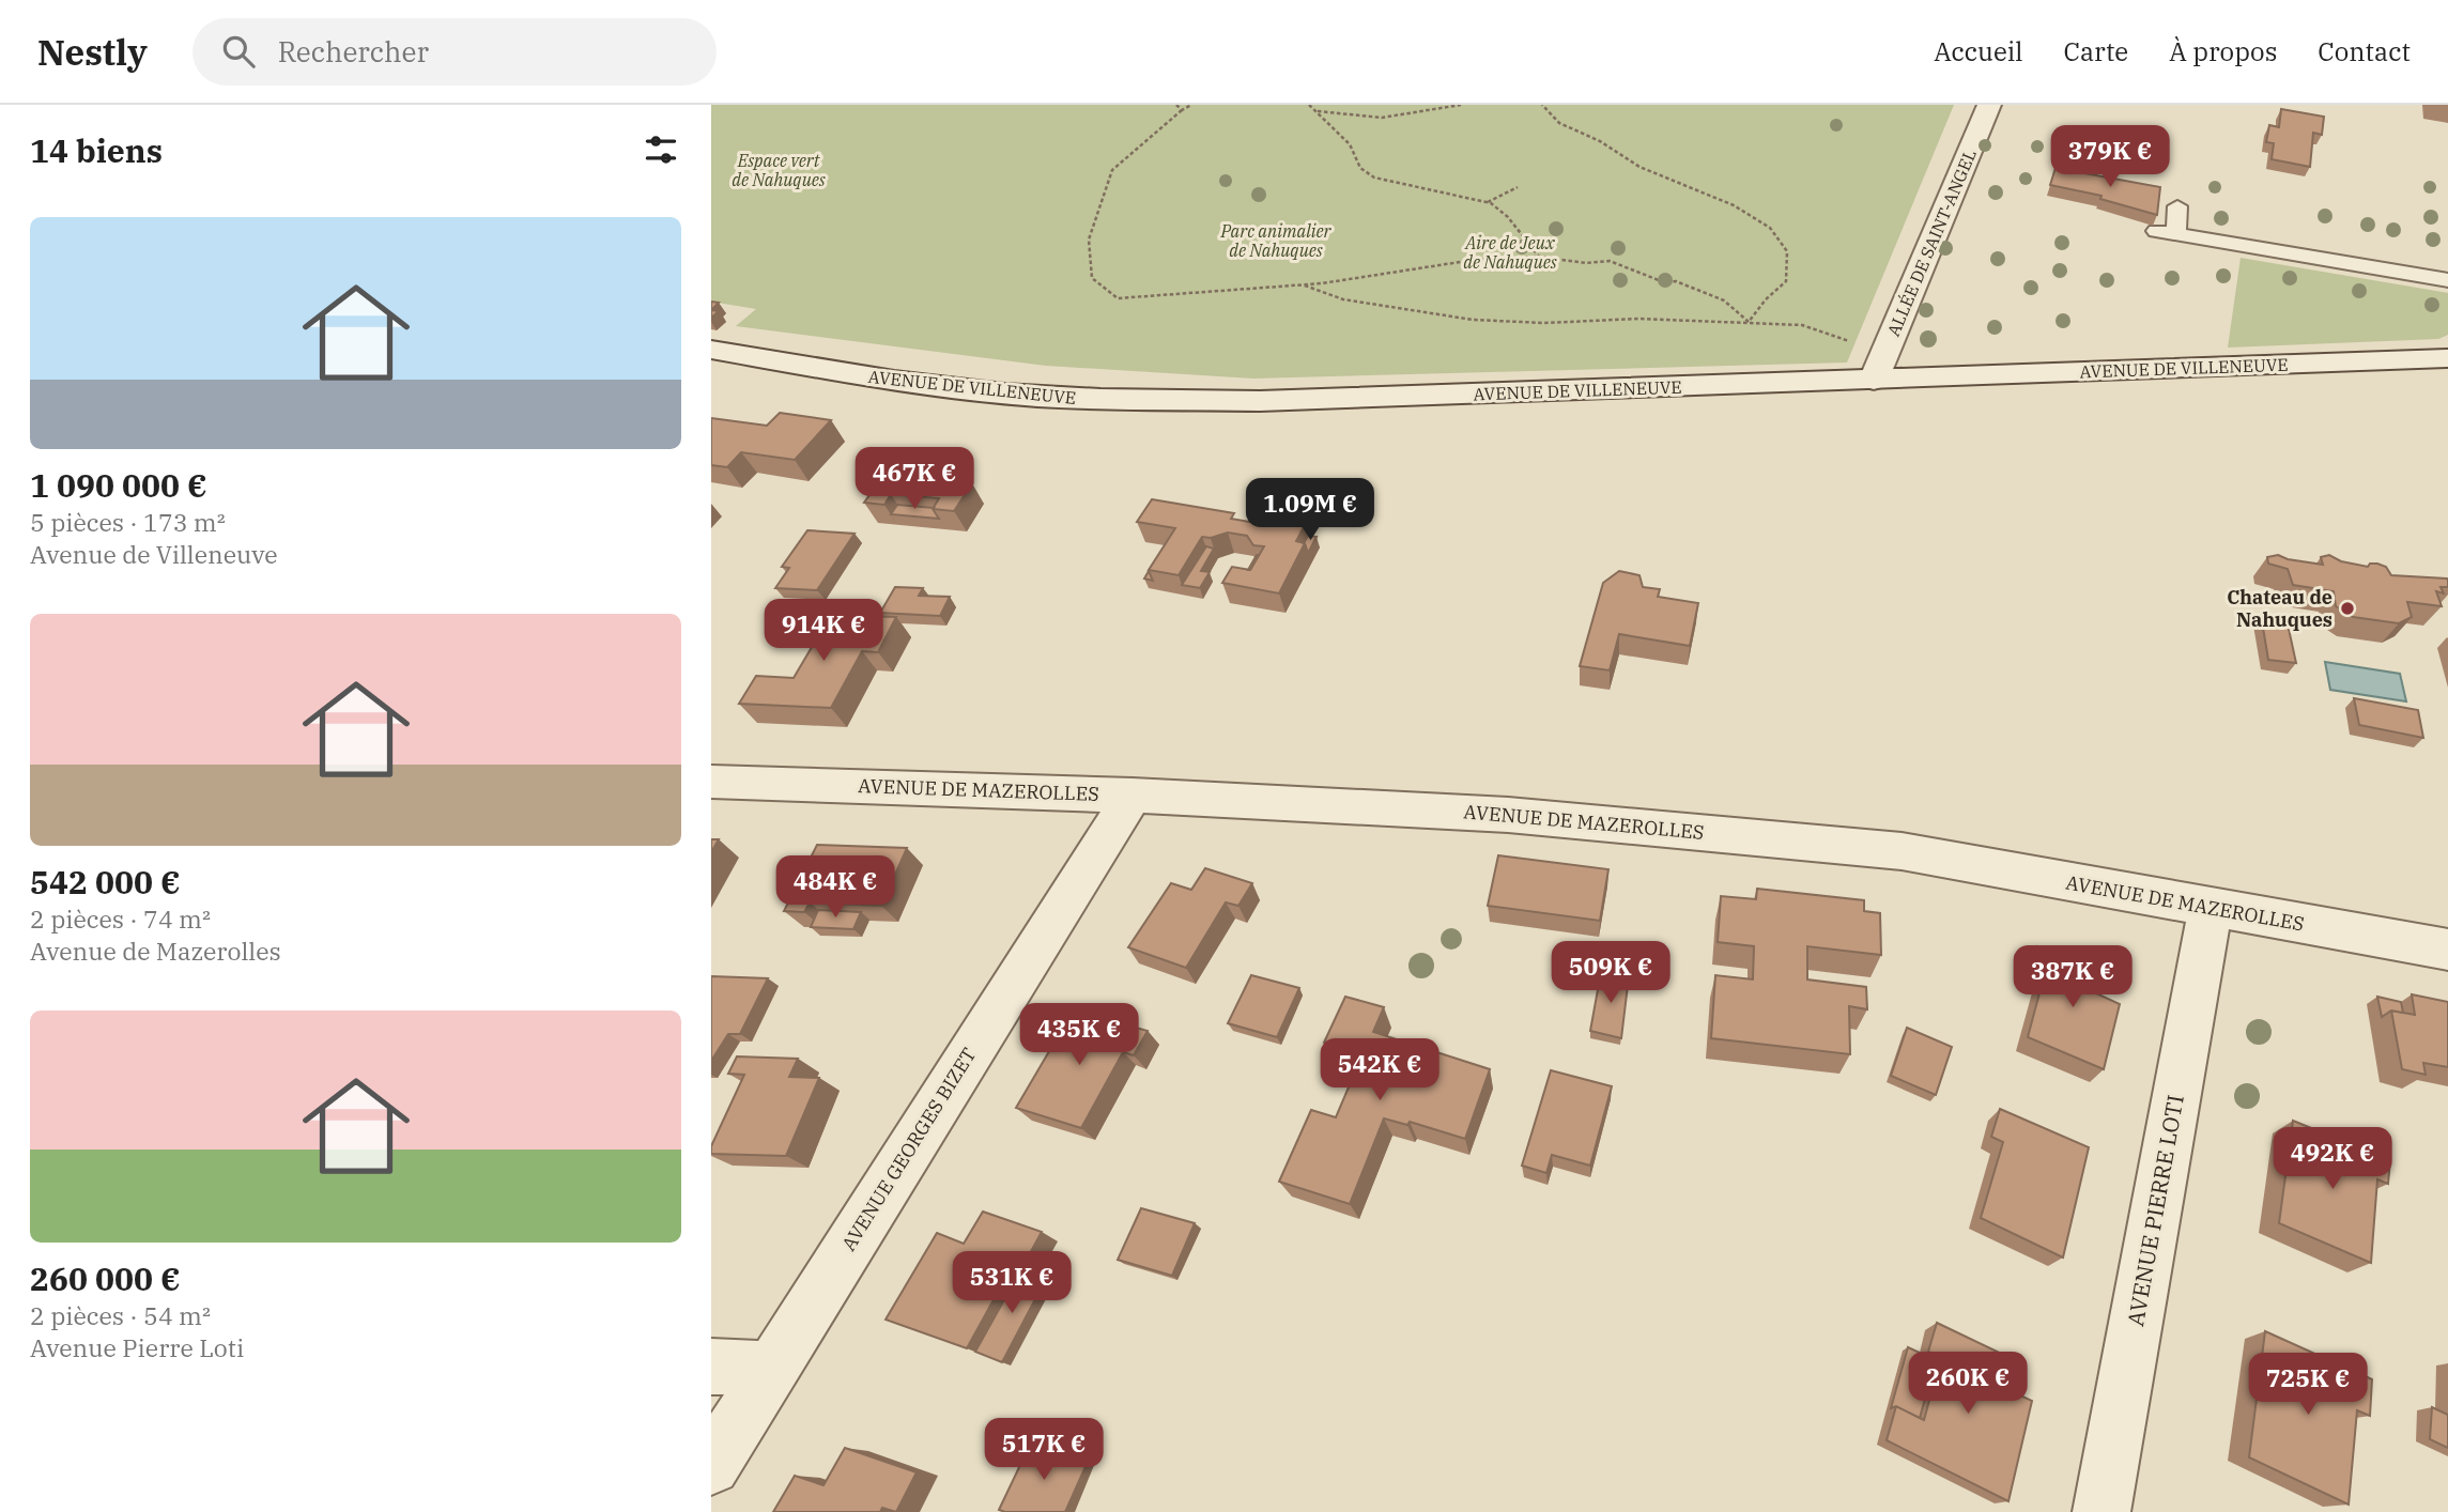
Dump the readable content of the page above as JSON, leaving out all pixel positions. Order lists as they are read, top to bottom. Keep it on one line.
{"streets":{"street":["ALLÉE DE SAINT-ANGEL","AVENUE DE VILLENEUVE","AVENUE DE MAZEROLLES","AVENUE GEORGES BIZET","AVENUE PIERRE LOTI"]},"crossings":[["ALLÉE DE SAINT-ANGEL","AVENUE DE VILLENEUVE"],["AVENUE DE MAZEROLLES","AVENUE GEORGES BIZET"],["AVENUE DE MAZEROLLES","AVENUE PIERRE LOTI"]],"parks":["Espace vert de Nahuques","Parc animalier de Nahuques","Aire de Jeux de Nahuques"],"places":["Chateau de Nahuques"],"page":{"header":"Nestly","search":"Rechercher","nav":["Accueil","Carte","À propos","Contact"],"heading":"14 biens","price":["379K €","467K €","1.09M €","914K €","484K €","509K €","387K €","435K €","542K €","492K €","531K €","260K €","725K €","517K €"],"list":[{"name":"1 090 000 €","note":"5 pièces · 173 m² · Avenue de Villeneuve"},{"name":"542 000 €","note":"2 pièces · 74 m² · Avenue de Mazerolles"},{"name":"260 000 €","note":"2 pièces · 54 m² · Avenue Pierre Loti"}]}}
